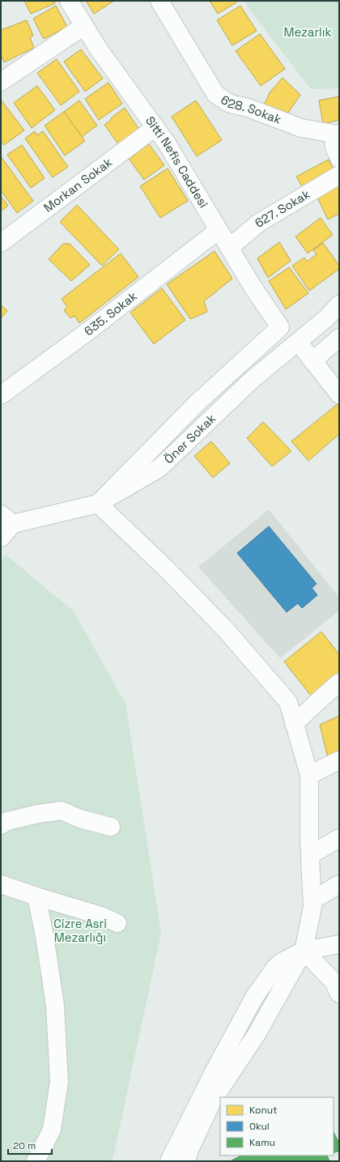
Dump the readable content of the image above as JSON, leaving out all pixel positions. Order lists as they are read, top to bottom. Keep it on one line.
{"streets":{"street":["628. Sokak","Sitti Nefis Caddesi","Morkan Sokak","627. Sokak","635. Sokak","Öner Sokak"]},"crossings":[["Sitti Nefis Caddesi","Morkan Sokak"],["Sitti Nefis Caddesi","627. Sokak"],["Sitti Nefis Caddesi","635. Sokak"],["Sitti Nefis Caddesi","Öner Sokak"]],"parks":["Mezarlık","Cizre Asri Mezarlığı"],"legend":["Konut","Okul","Kamu"],"scale_bar":"20 m"}
